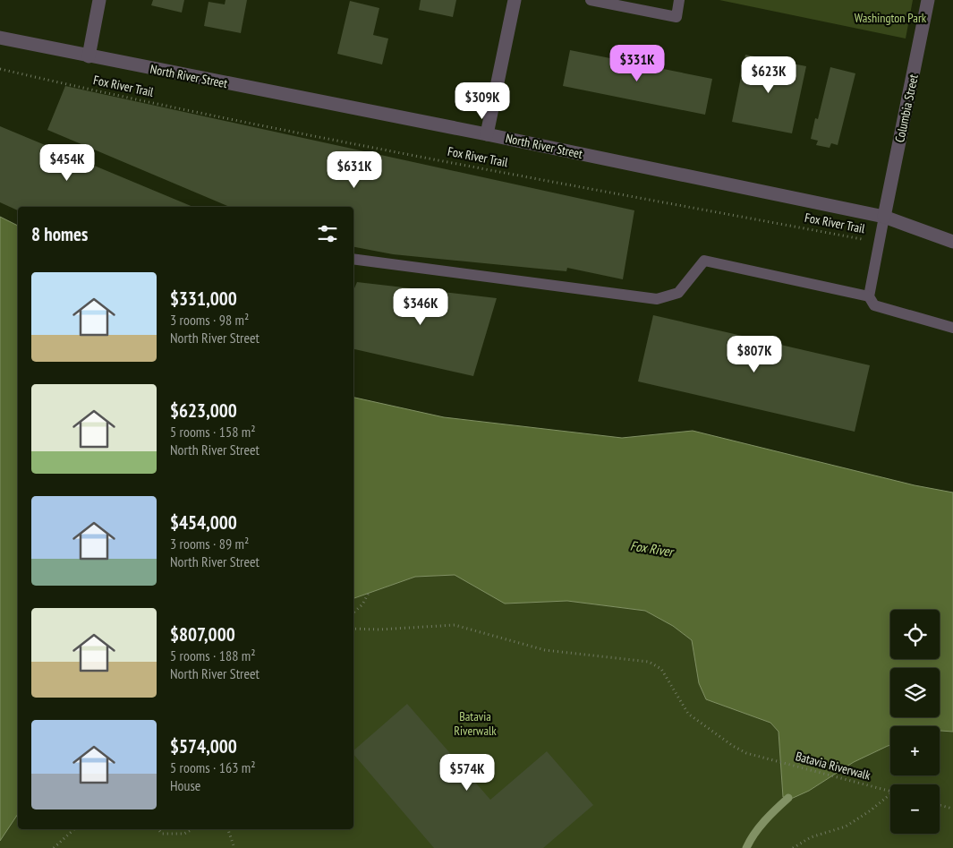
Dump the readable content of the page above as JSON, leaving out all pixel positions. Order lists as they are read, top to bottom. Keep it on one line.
{"streets":{"street":["North River Street","Columbia Street"],"path":["Fox River Trail","Batavia Riverwalk"]},"crossings":[["North River Street","Columbia Street"]],"water":["Fox River"],"parks":["Washington Park","Batavia Riverwalk"],"page":{"price":["$331K","$623K","$309K","$454K","$631K","$346K","$807K","$574K"],"heading":"8 homes","list":[{"name":"$331,000","note":"3 rooms · 98 m² · North River Street"},{"name":"$623,000","note":"5 rooms · 158 m² · North River Street"},{"name":"$454,000","note":"3 rooms · 89 m² · North River Street"},{"name":"$807,000","note":"5 rooms · 188 m² · North River Street"},{"name":"$574,000","note":"5 rooms · 163 m² · House"}],"map_buttons":["+","−"]}}
